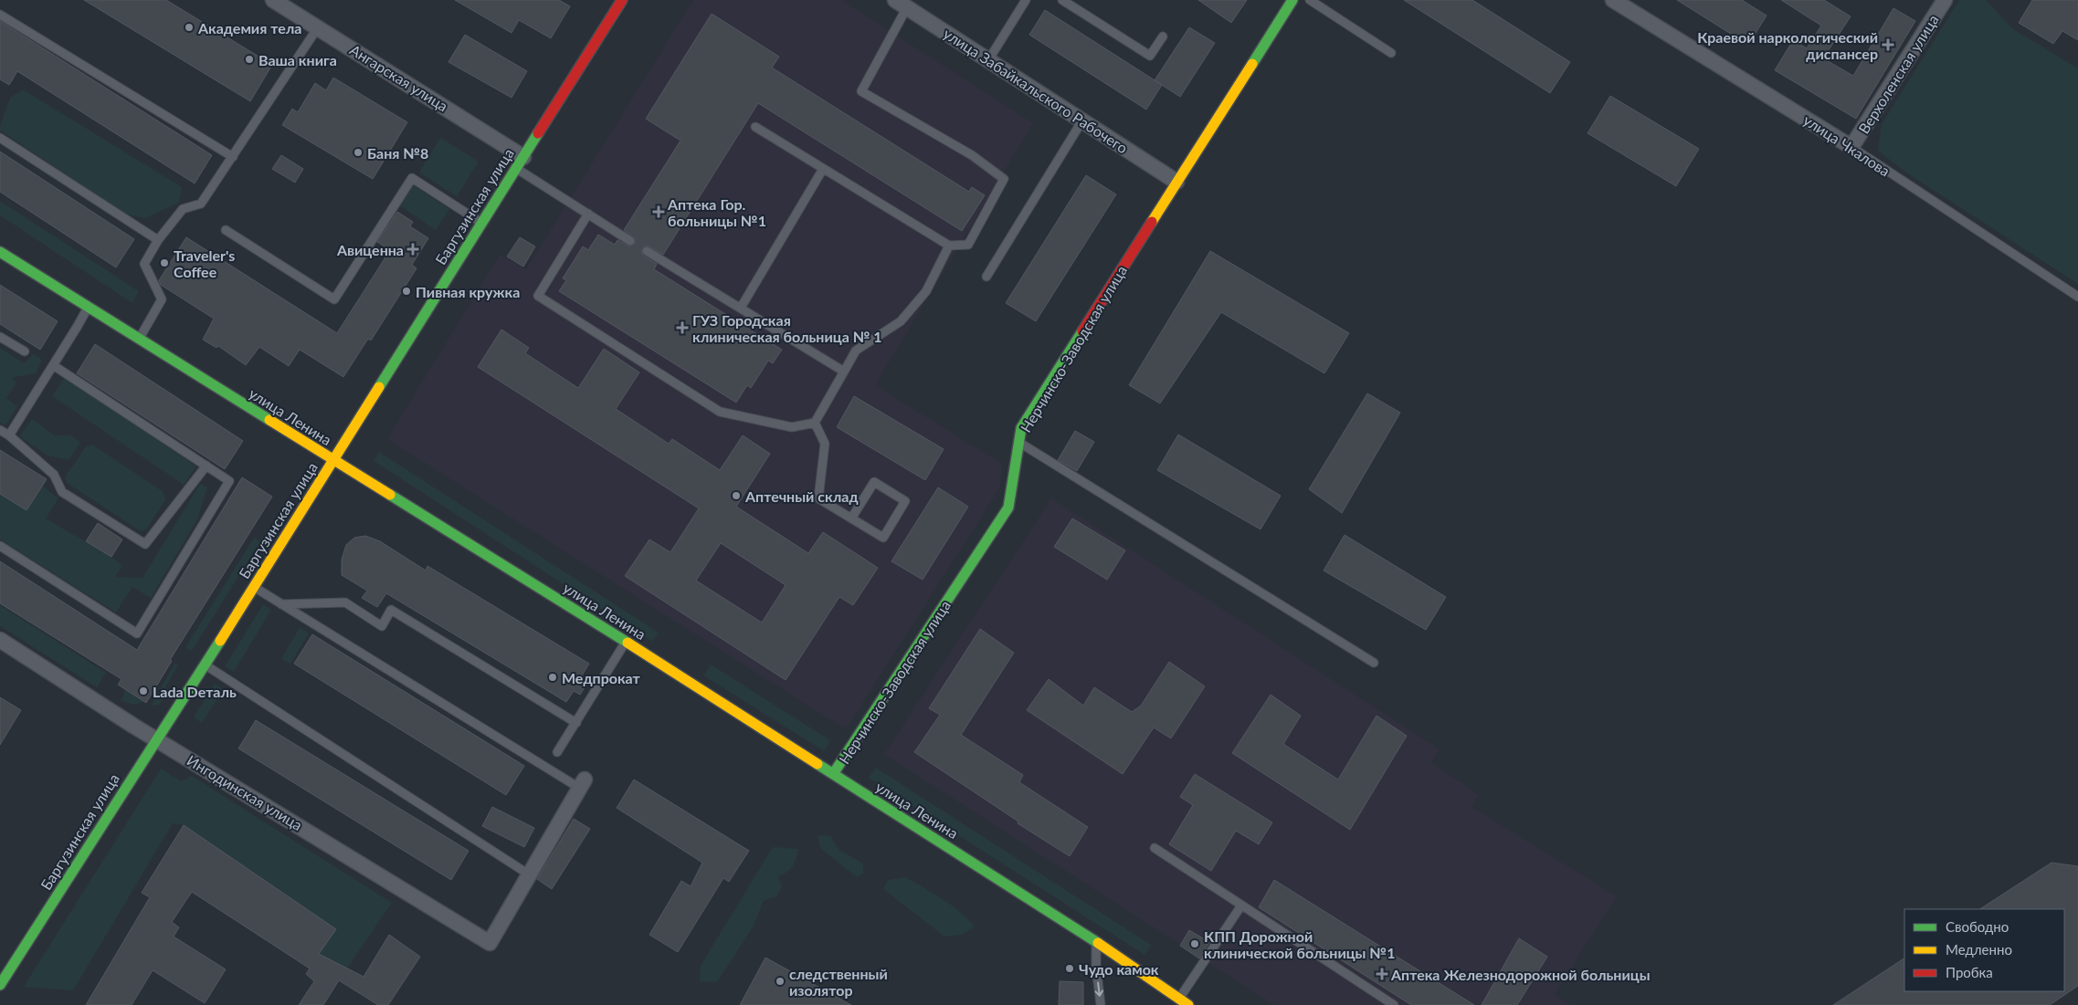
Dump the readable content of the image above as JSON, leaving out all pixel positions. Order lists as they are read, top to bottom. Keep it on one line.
{"streets":{"main road":["Баргузинская улица","Нерчинско-Заводская улица","улица Ленина"],"street":["Верхоленская улица","Ангарская улица","улица Забайкальского Рабочего","улица Чкалова","Ингодинская улица"]},"crossings":[["Верхоленская улица","улица Чкалова"],["Ангарская улица","Баргузинская улица"],["улица Забайкальского Рабочего","Нерчинско-Заводская улица"],["Баргузинская улица","улица Ленина"],["Баргузинская улица","Ингодинская улица"],["Нерчинско-Заводская улица","улица Ленина"]],"places":{"other":["Академия тела","Ваша книга","Баня №8","Traveler's Coffee","Пивная кружка","Аптечный склад","Медпрокат","Lada Dеталь","КПП Дорожной клинической больницы №1","Чудо камок","следственный изолятор"],"health":["Краевой наркологический диспансер","Аптека Гор. больницы №1","Авиценна","ГУЗ Городская клиническая больница № 1","Аптека Железнодорожной больницы"]},"legend":["Свободно","Медленно","Пробка"]}
